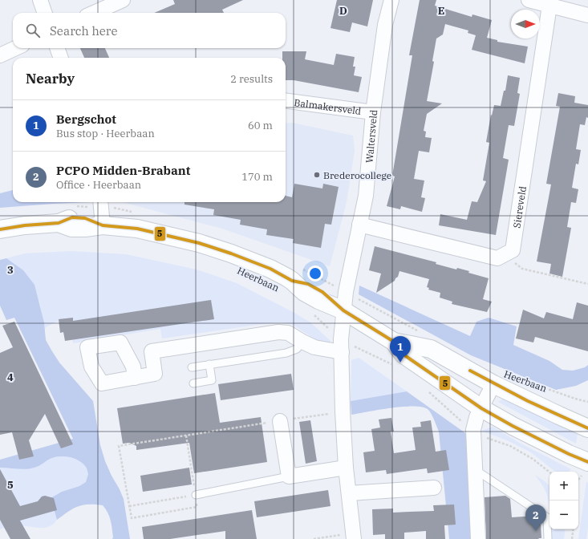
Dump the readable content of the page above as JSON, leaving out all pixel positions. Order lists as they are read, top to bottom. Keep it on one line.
{"streets":{"street":["Balmakersveld","Waltersveld","Siereveld","Heerbaan"]},"crossings":[["Balmakersveld","Waltersveld"],["Waltersveld","Heerbaan"]],"places":["Brederocollege"],"lines":["transit line 5"],"north":"right","page":{"search":"Search here","heading":["Nearby","2 results"],"list":[{"mark":"1","name":"Bergschot","note":"Bus stop · Heerbaan","value":"60 m"},{"mark":"2","name":"PCPO Midden-Brabant","note":"Office · Heerbaan","value":"170 m"}],"pins":["1","2"],"map_buttons":["+","−"]},"grid":{"columns":["D","E"],"rows":["3","4","5"]}}
